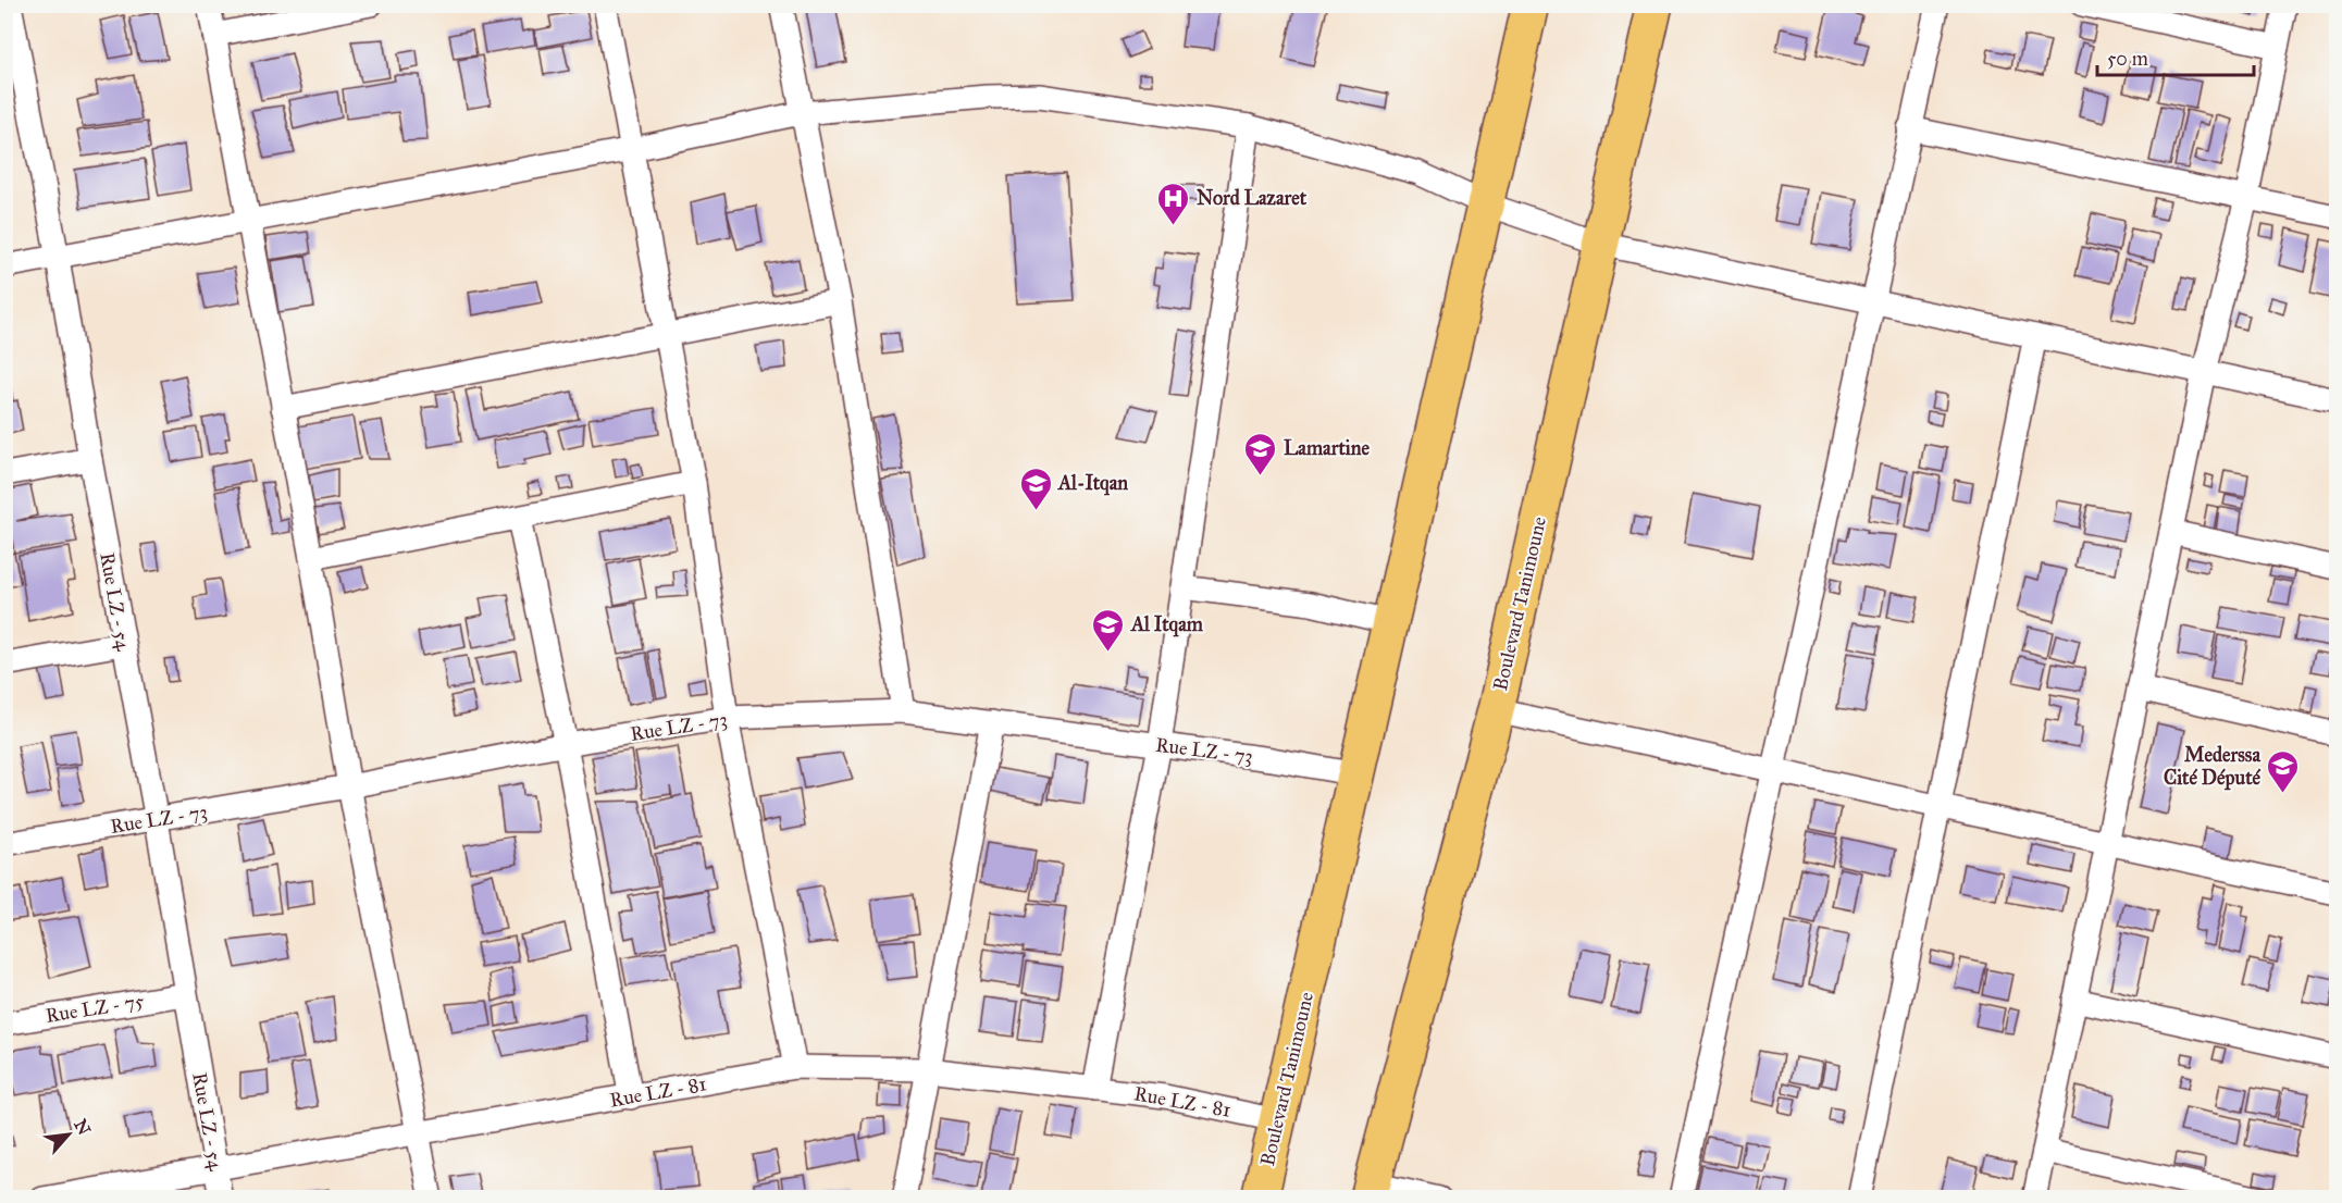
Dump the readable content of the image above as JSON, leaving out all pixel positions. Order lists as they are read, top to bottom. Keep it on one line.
{"streets":{"main road":["Boulevard Tanimoune"],"street":["Rue LZ - 54","Rue LZ - 73","Rue LZ - 75","Rue LZ - 81"]},"crossings":[["Rue LZ - 54","Rue LZ - 73"],["Rue LZ - 54","Rue LZ - 75"],["Rue LZ - 54","Rue LZ - 81"],["Boulevard Tanimoune","Rue LZ - 73"],["Boulevard Tanimoune","Rue LZ - 81"]],"places":{"hospital":["Nord Lazaret"],"school or university":["Lamartine","Al-Itqan","Al Itqam","Mederssa Cité Député"]},"scale_bar":"50 m","north":"top right"}
